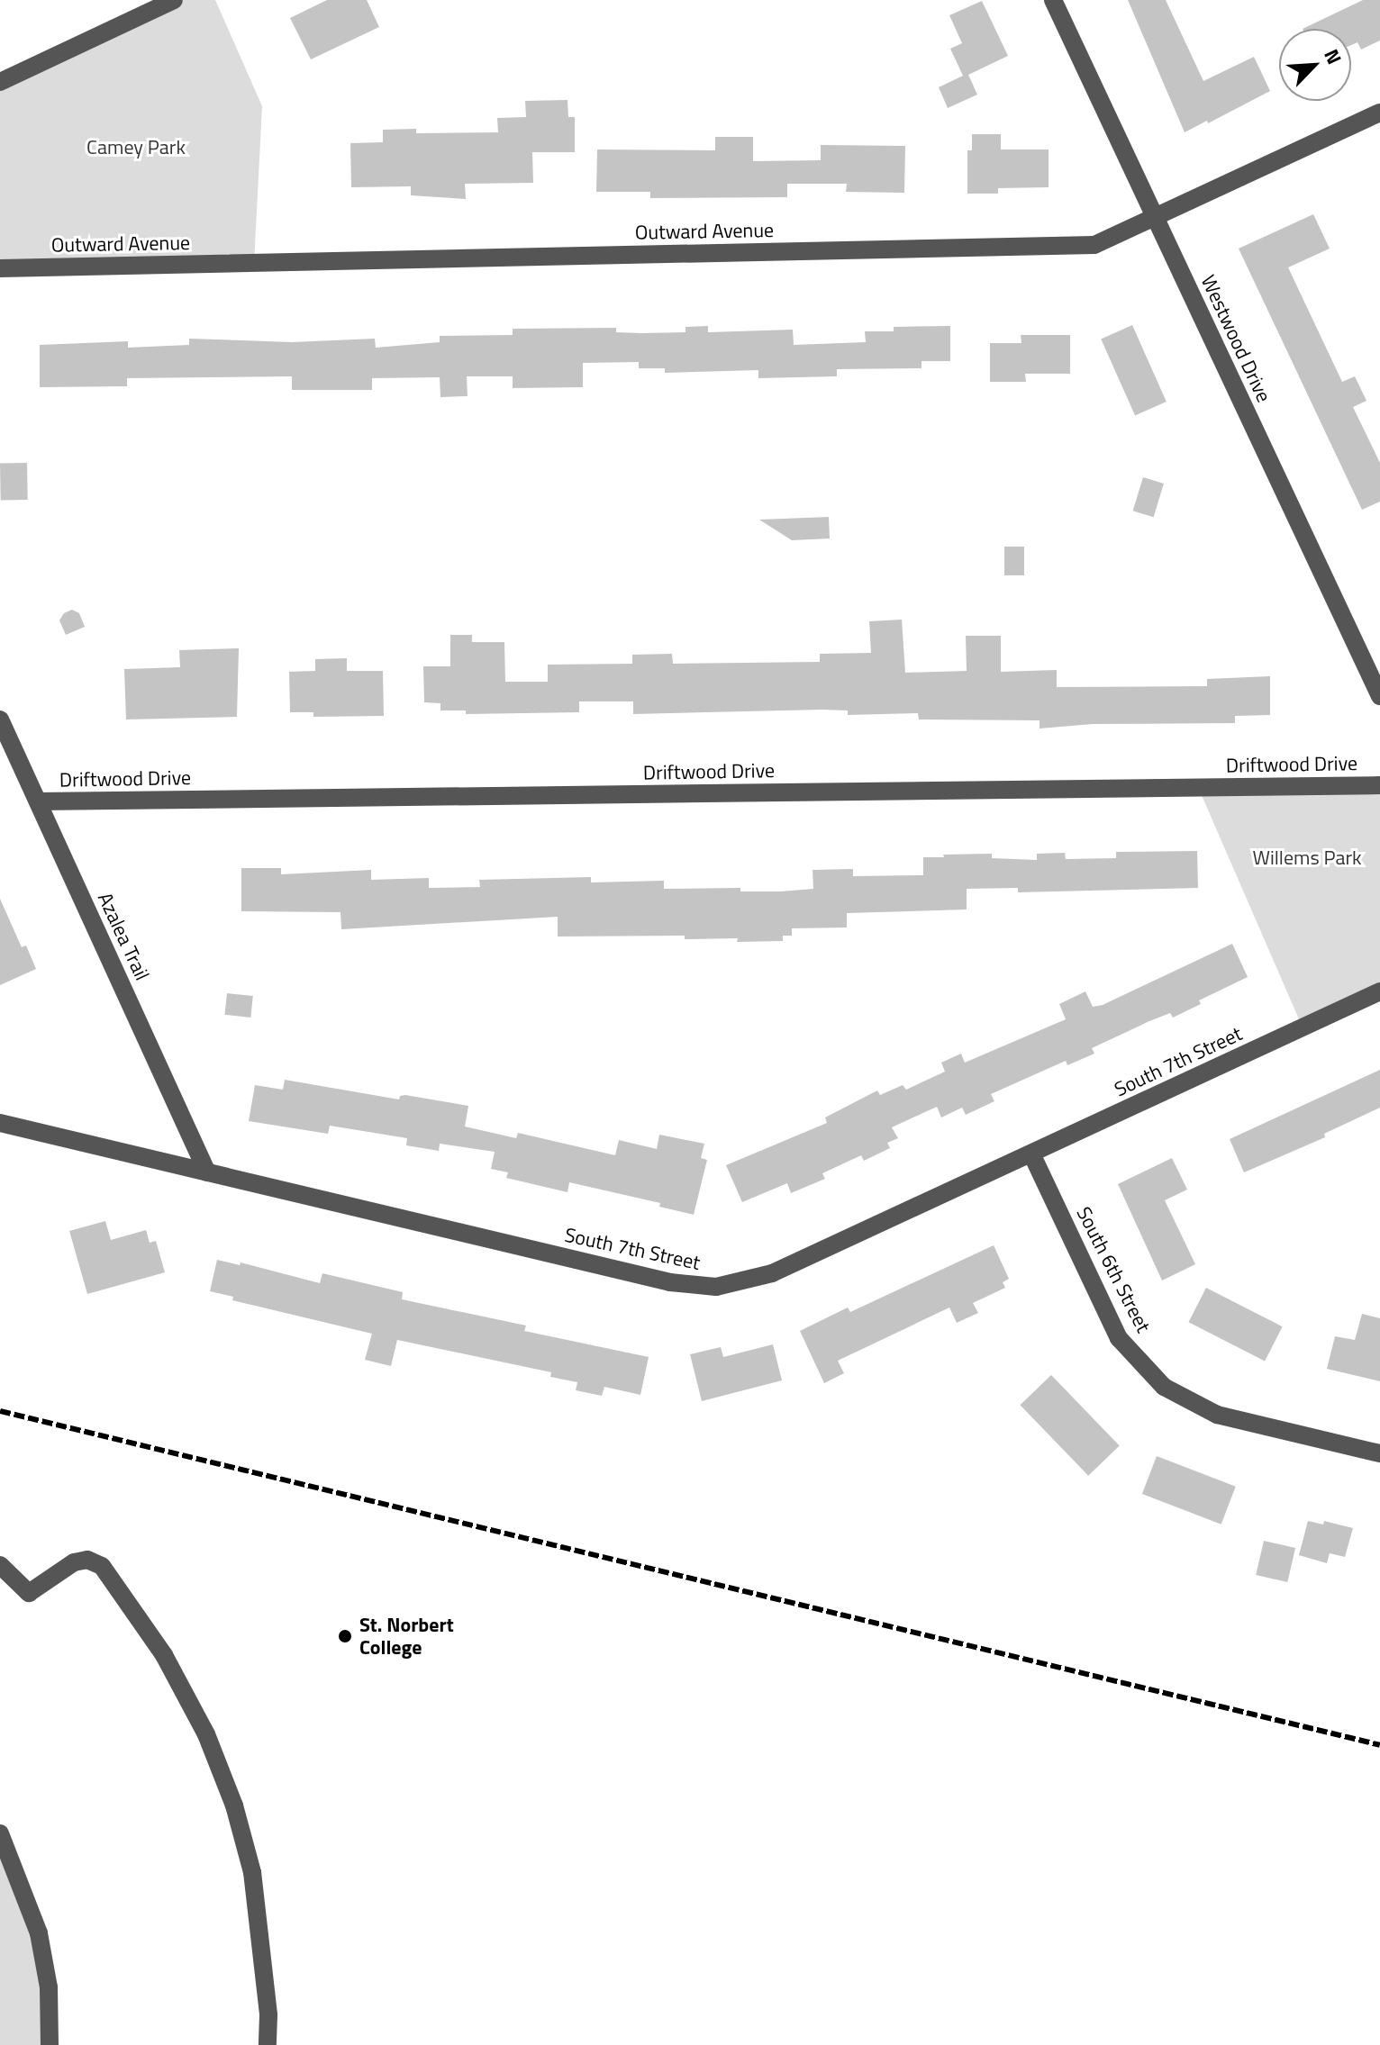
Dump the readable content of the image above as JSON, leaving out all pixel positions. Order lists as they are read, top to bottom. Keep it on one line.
{"streets":{"street":["Outward Avenue","Westwood Drive","Driftwood Drive","Azalea Trail","South 7th Street","South 6th Street"]},"crossings":[["Outward Avenue","Westwood Drive"],["Driftwood Drive","Azalea Trail"],["Azalea Trail","South 7th Street"],["South 7th Street","South 6th Street"]],"parks":["Camey Park","Willems Park"],"places":["St. Norbert College"],"north":"top right"}
